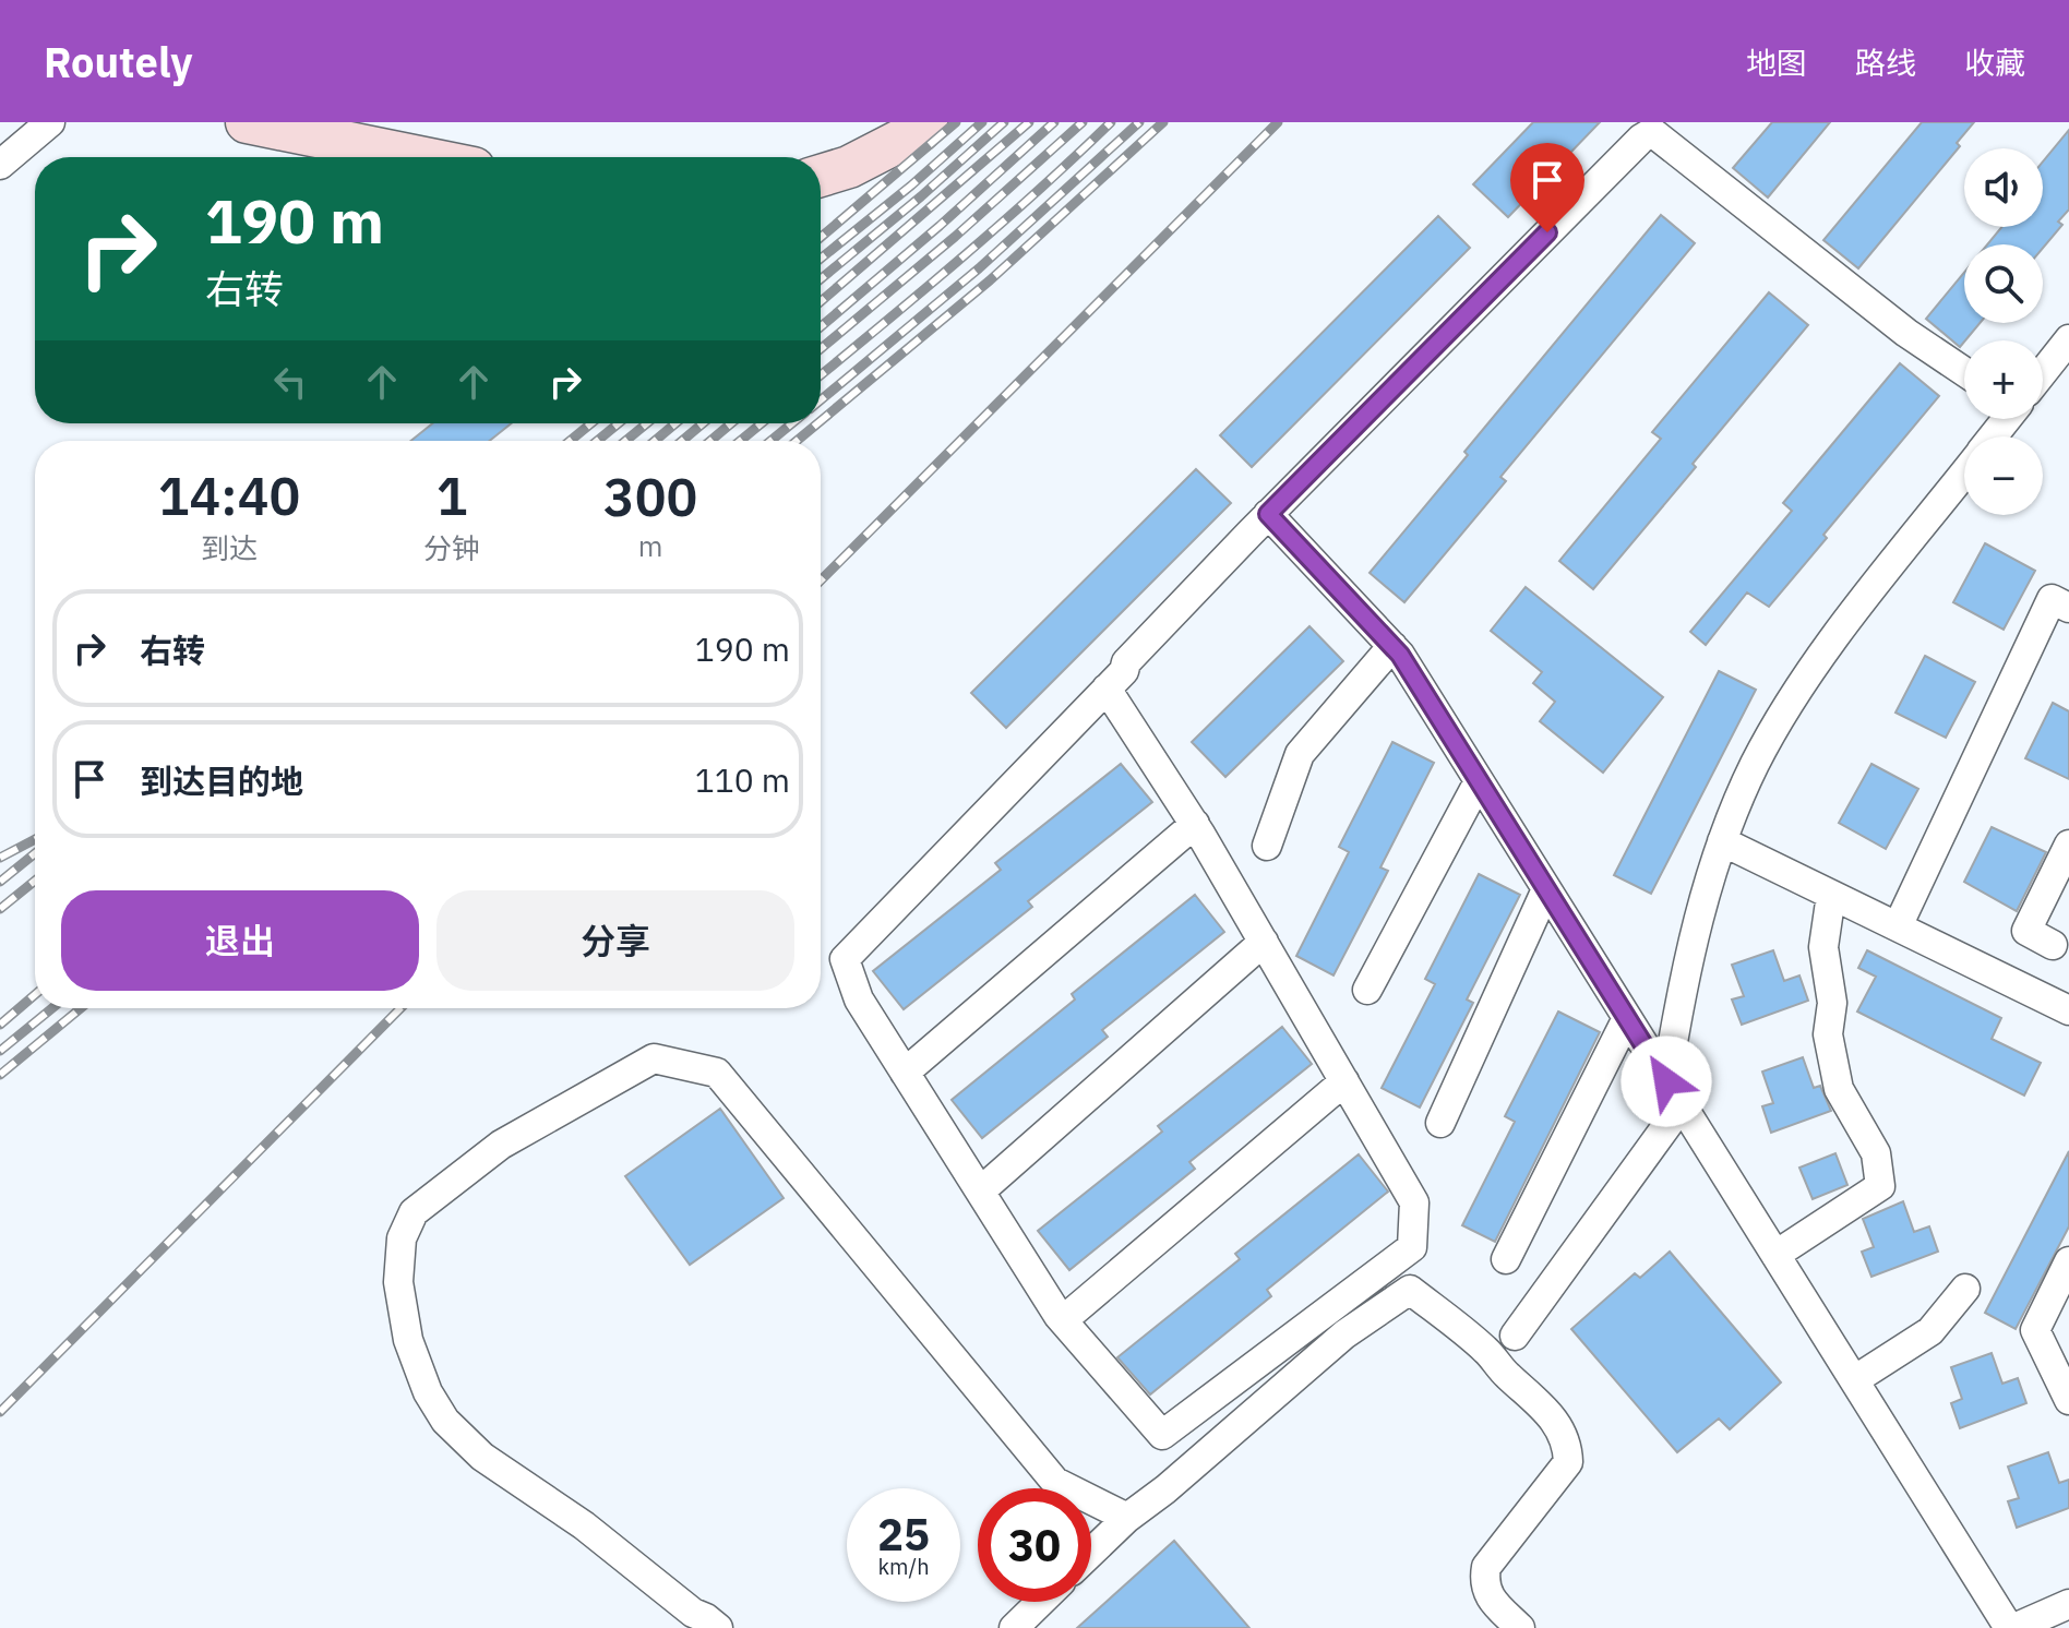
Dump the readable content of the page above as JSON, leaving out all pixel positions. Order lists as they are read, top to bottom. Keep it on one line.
{"page":{"header":"Routely","nav":["地图","路线","收藏"],"map_buttons":["+","−"],"turn":["190 m","右转"],"eta":["14:40","到达","1","分钟","300","m"],"list":[{"name":"右转","value":"190 m"},{"name":"到达目的地","value":"110 m"}],"buttons":["退出","分享"],"speed":"25 km/h","limit":"30"}}
